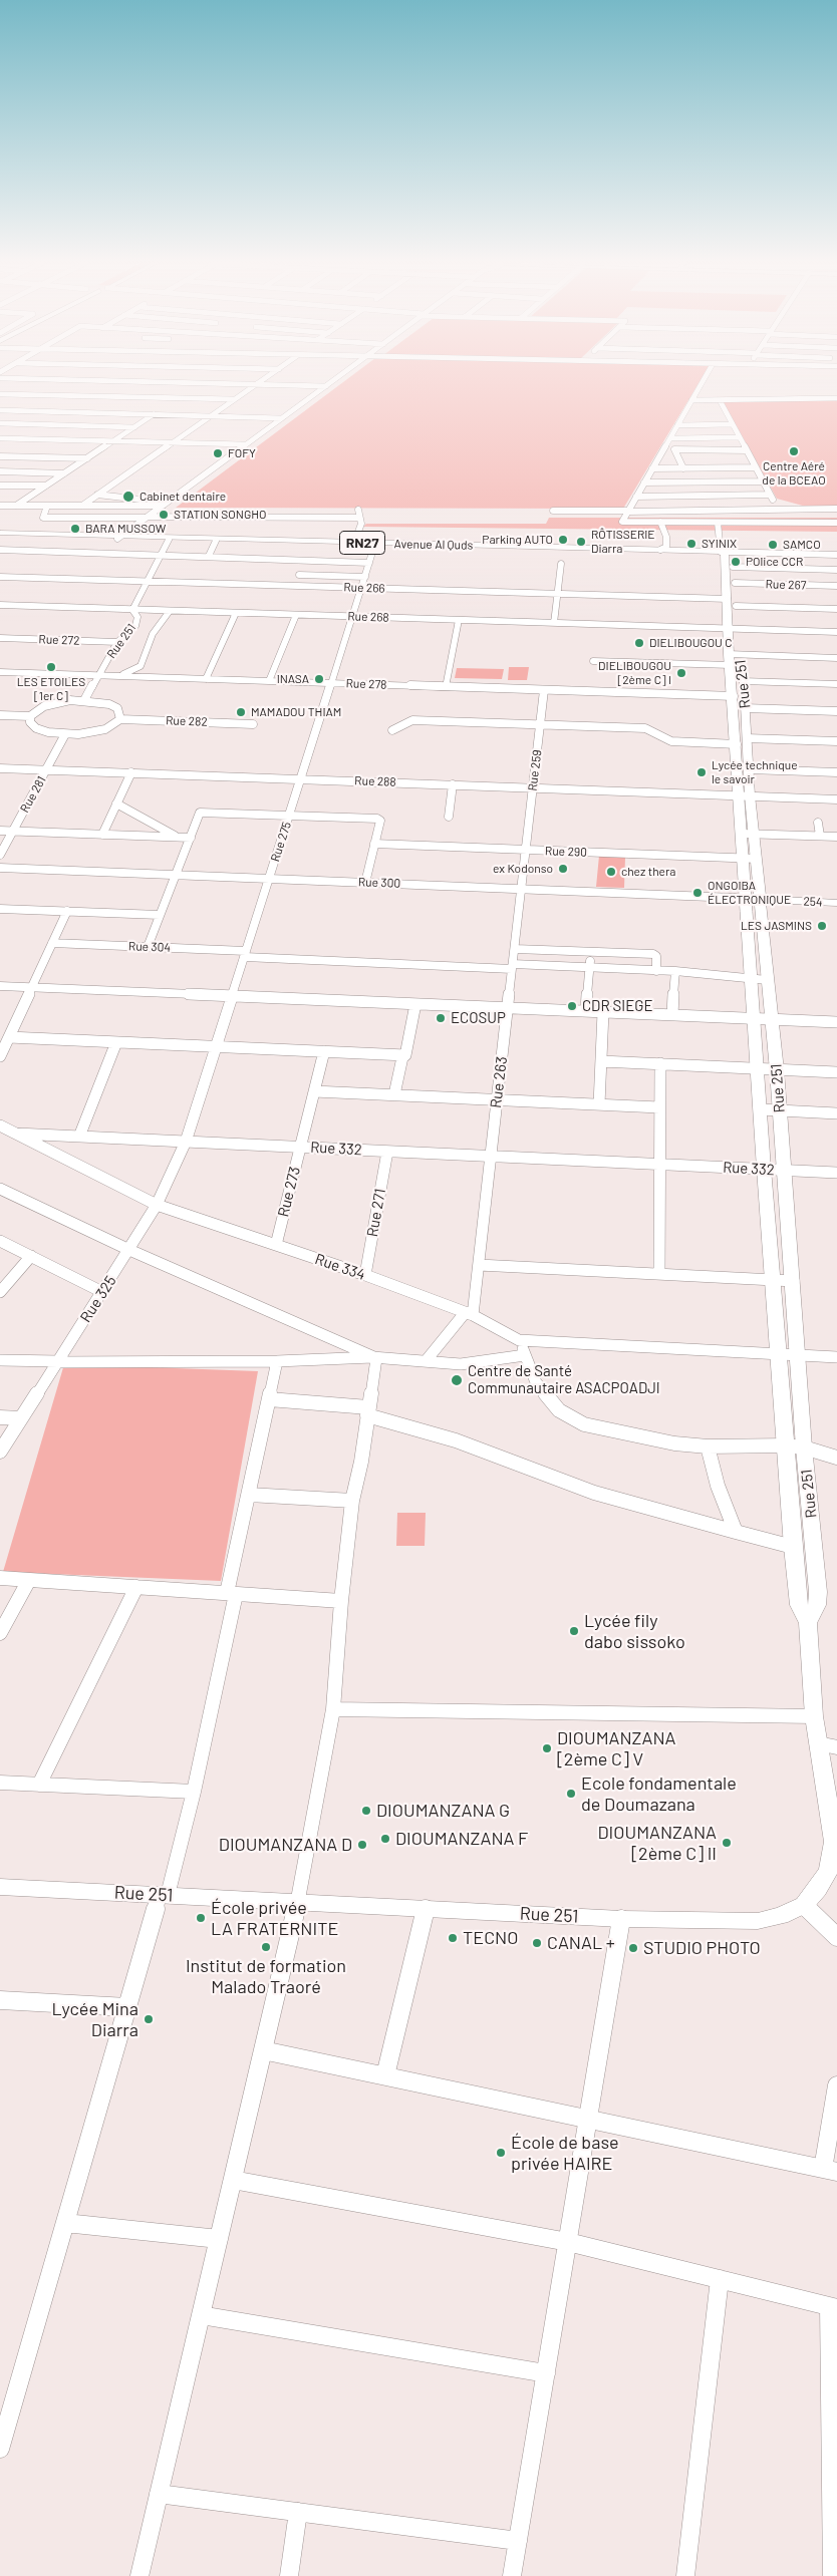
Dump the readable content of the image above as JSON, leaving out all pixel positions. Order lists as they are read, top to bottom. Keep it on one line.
{"streets":{"main road":["RN27","Avenue Al Quds","Rue 251","254"],"street":["Rue 267","Rue 266","Rue 268","Rue 272","Rue 278","Rue 282","Rue 259","Rue 288","Rue 281","Rue 275","Rue 290","Rue 300","Rue 304","Rue 263","Rue 332","Rue 273","Rue 271","Rue 334","Rue 325"]},"crossings":[["Avenue Al Quds","Rue 251"],["Avenue Al Quds","Rue 275"],["Rue 267","Rue 251"],["Rue 266","Rue 251"],["Rue 266","Rue 275"],["Rue 268","Rue 251"],["Rue 268","Rue 275"],["Rue 272","Rue 251"],["Rue 251","Rue 278"],["Rue 251","Rue 288"],["Rue 251","Rue 290"],["Rue 251","Rue 300"],["Rue 251","254"],["Rue 251","Rue 304"],["Rue 251","Rue 332"],["Rue 278","Rue 259"],["Rue 278","Rue 275"],["Rue 259","Rue 288"],["Rue 259","Rue 290"],["Rue 259","Rue 263"],["Rue 288","Rue 281"],["Rue 288","Rue 275"],["Rue 275","Rue 300"],["Rue 275","Rue 304"],["Rue 275","Rue 332"],["Rue 275","Rue 325"],["Rue 290","Rue 263"],["Rue 300","254"],["Rue 300","Rue 263"],["Rue 304","Rue 263"],["Rue 263","Rue 332"],["Rue 263","Rue 334"],["Rue 332","Rue 273"],["Rue 332","Rue 271"],["Rue 332","Rue 334"],["Rue 332","Rue 325"],["Rue 273","Rue 334"],["Rue 271","Rue 334"],["Rue 334","Rue 325"]],"places":["Centre Aéré de la BCEAO","FOFY","Cabinet dentaire","STATION SONGHO","BARA MUSSOW","Parking AUTO","RÔTISSERIE Diarra","SYINIX","SAMCO","POlice CCR","DIELIBOUGOU C","LES ETOILES [1er C]","DIELIBOUGOU [2ème C] I","INASA","MAMADOU THIAM","Lycée technique le savoir","ex Kodonso","chez thera","ONGOIBA ÉLECTRONIQUE","LES JASMINS","CDR SIEGE","ECOSUP","Centre de Santé Communautaire ASACPOADJI","Lycée fily dabo sissoko","DIOUMANZANA [2ème C] V","Ecole fondamentale de Doumazana","DIOUMANZANA G","DIOUMANZANA F","DIOUMANZANA [2ème C] II","DIOUMANZANA D","École privée LA FRATERNITE","TECNO","CANAL +","Institut de formation Malado Traoré","STUDIO PHOTO","Lycée Mina Diarra","École de base privée HAIRE"]}
